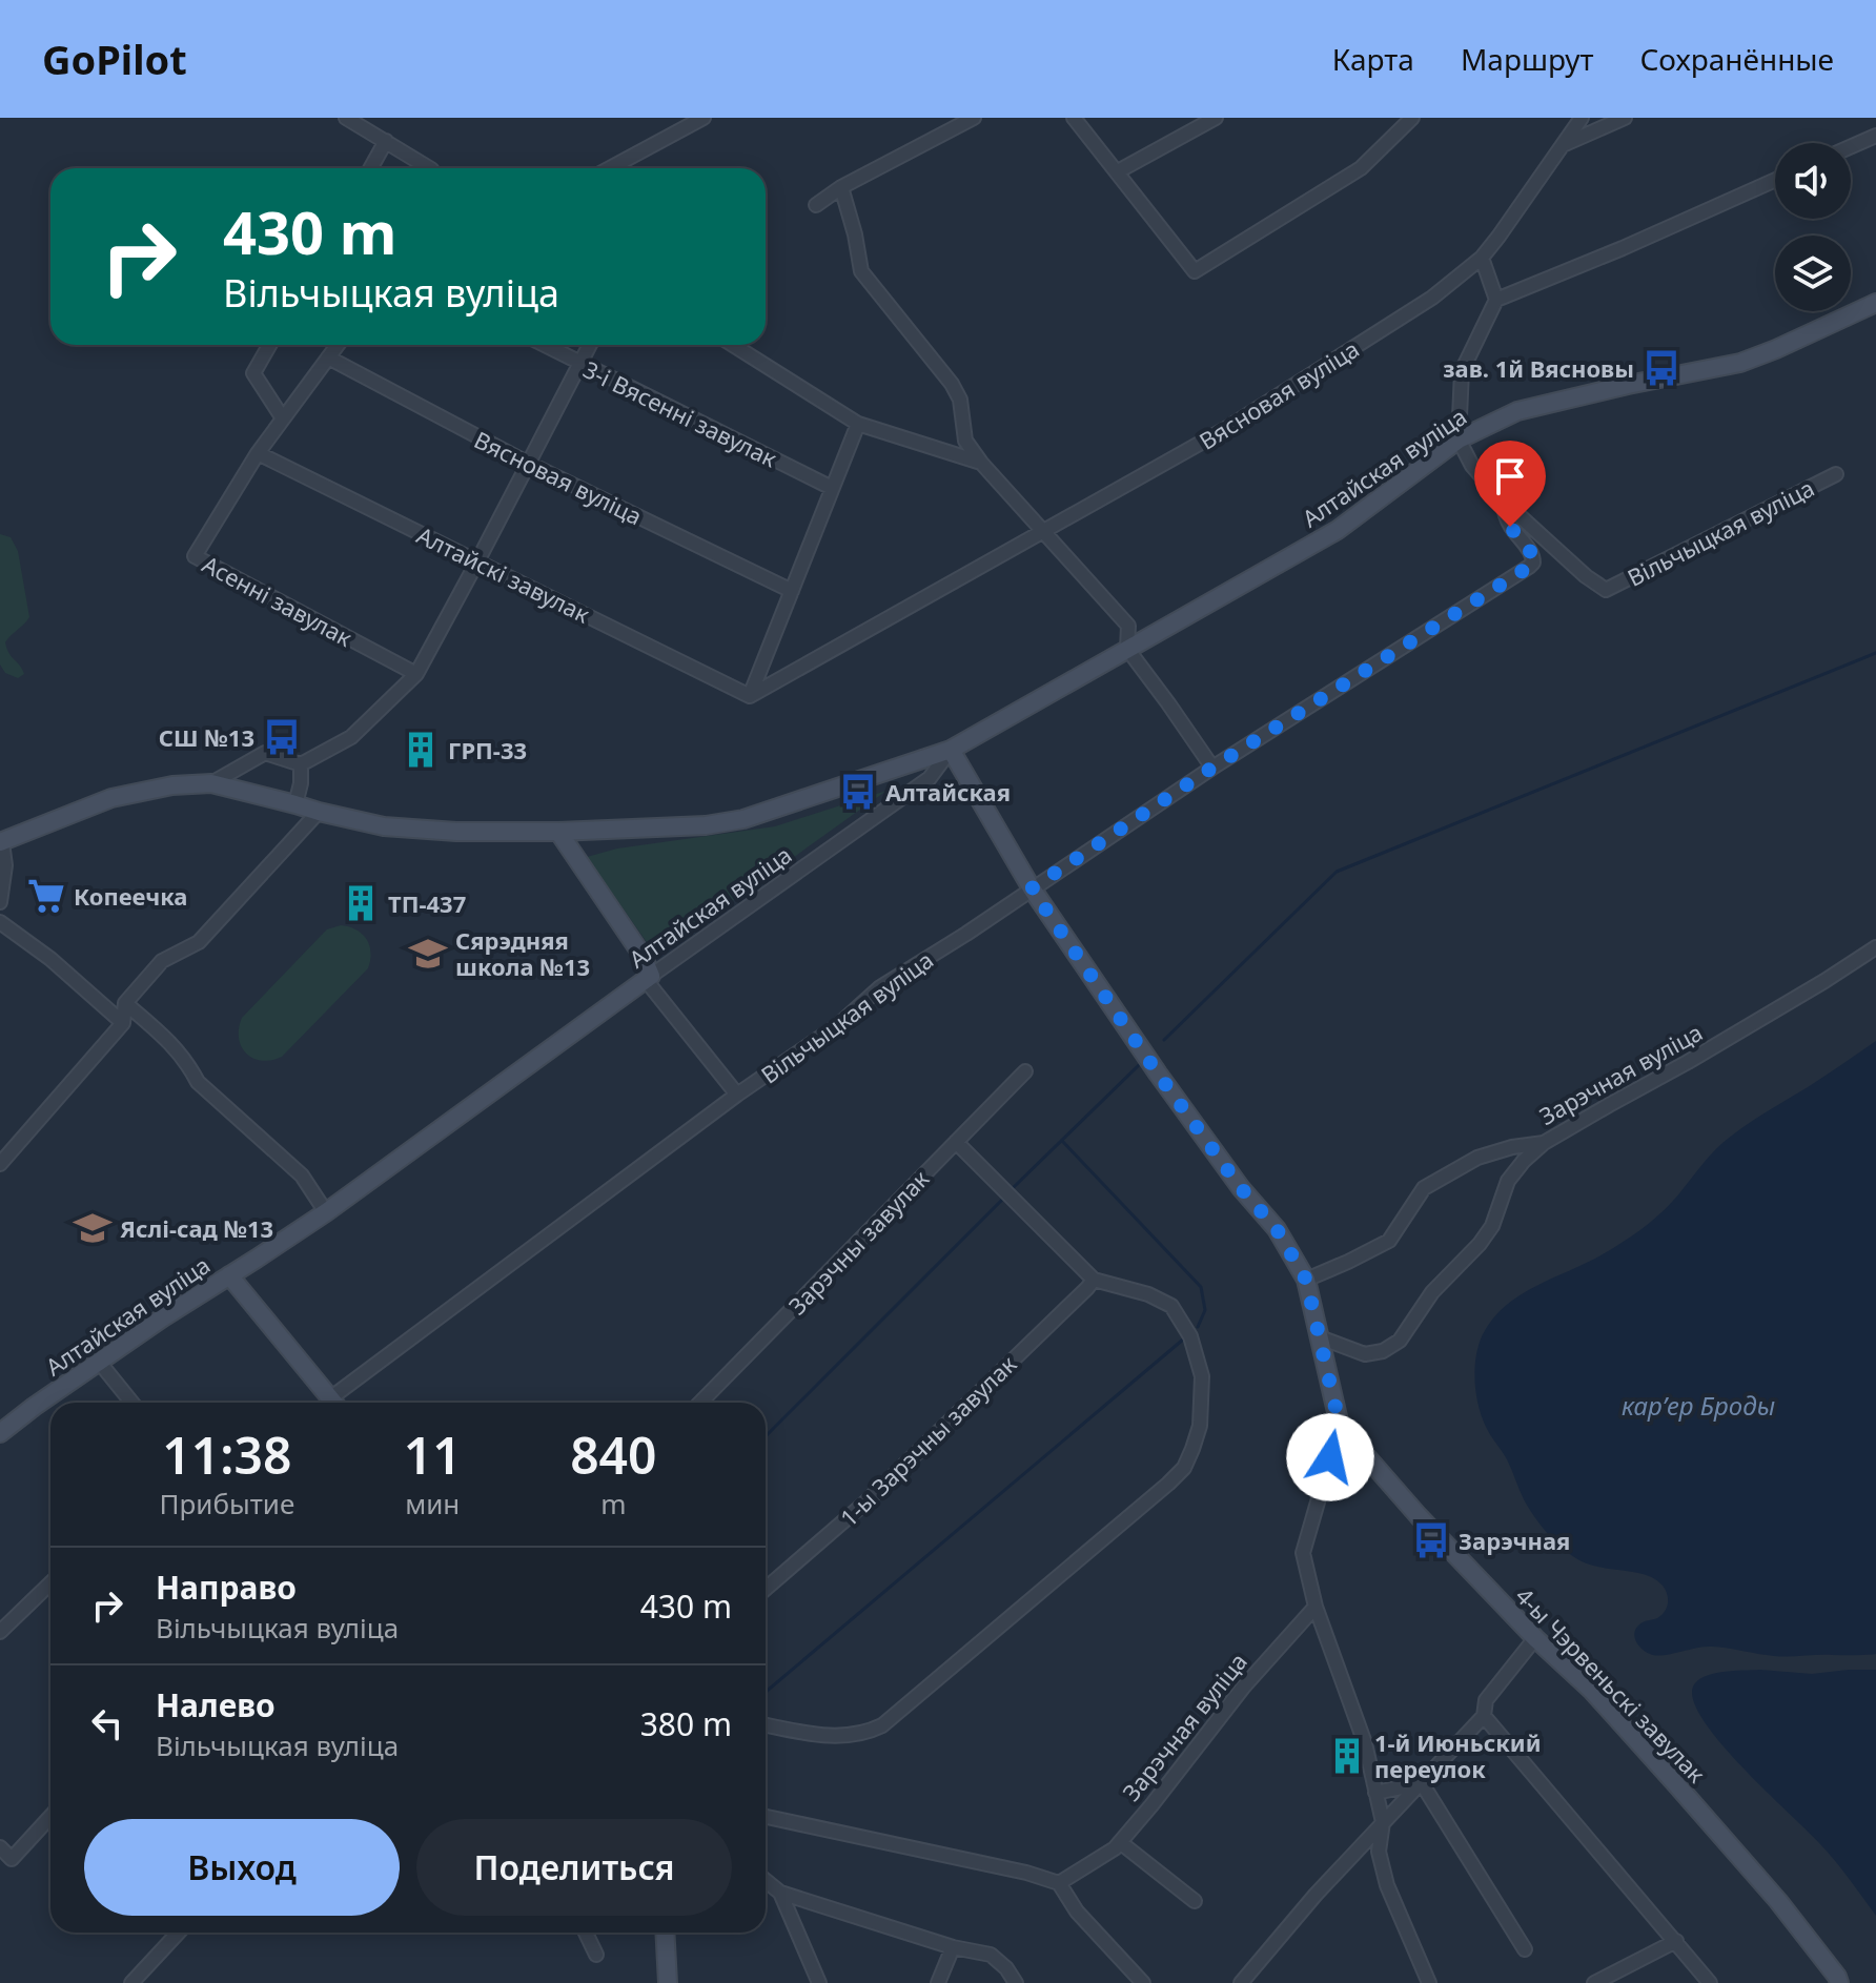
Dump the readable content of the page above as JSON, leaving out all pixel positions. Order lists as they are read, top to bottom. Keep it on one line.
{"streets":{"main road":["Алтайская вуліца","4-ы Чэрвеньскі завулак"],"street":["Вясновая вуліца","3-і Вясенні завулак","Вільчыцкая вуліца","Алтайскі завулак","Асенні завулак","Зарэчная вуліца","Зарэчны завулак","1-ы Зарэчны завулак"]},"crossings":[["Вясновая вуліца","Алтайскі завулак"],["Вясновая вуліца","Асенні завулак"],["Алтайскі завулак","Асенні завулак"]],"water":["карʼер Броды"],"places":{"bus stop":["зав. 1й Вясновы","СШ №13","Алтайская","Зарэчная"],"building":["ГРП-33","ТП-437","1-й Июньский переулок"],"supermarket":["Копеечка"],"school or university":["Сярэдняя школа №13","Яслі-сад №13"]},"page":{"header":"GoPilot","nav":["Карта","Маршрут","Сохранённые"],"turn":["430 m","Вільчыцкая вуліца"],"eta":["11:38","Прибытие","11","мин","840","m"],"list":[{"name":"Направо","note":"Вільчыцкая вуліца","value":"430 m"},{"name":"Налево","note":"Вільчыцкая вуліца","value":"380 m"}],"buttons":["Выход","Поделиться"]}}
